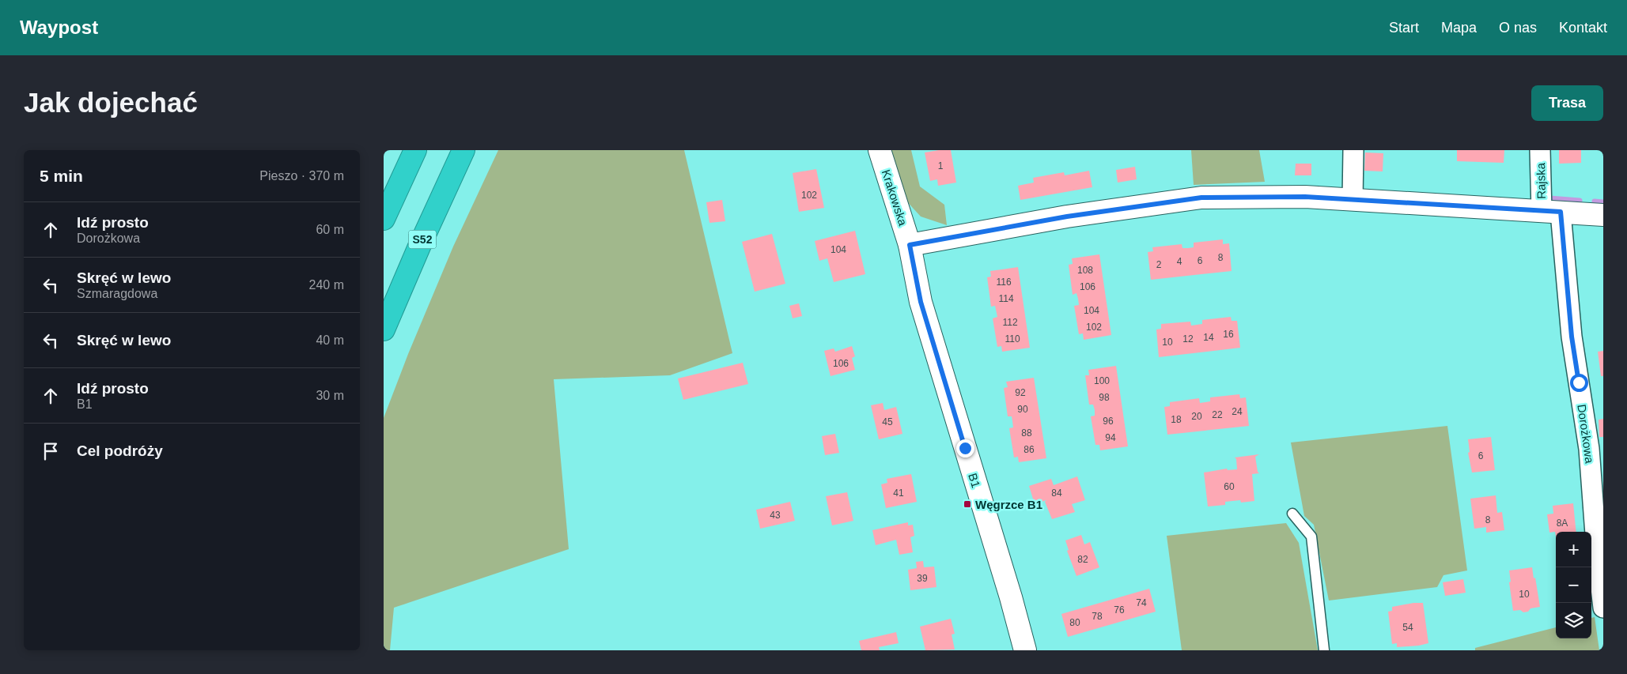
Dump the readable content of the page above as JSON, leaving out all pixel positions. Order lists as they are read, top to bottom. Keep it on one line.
{"streets":{"highway":["S52"],"street":["Rajska","Krakowska","Dorożkowa","B1"]},"crossings":[["Rajska","Dorożkowa"],["Krakowska","B1"]],"places":{"transit":["Węgrzce B1"]},"house_numbers":["1","102","104","8","6","4","2","108","116","106","114","104","112","102","16","14","110","12","10","106","100","92","98","90","24","22","20","18","96","45","88","94","86","6","60","41","84","43","8","8A","82","39","10","74","76","78","80","54"],"page":{"header":"Waypost","nav":["Start","Mapa","O nas","Kontakt"],"buttons":"Trasa","title":"Jak dojechać","heading":["5 min","Pieszo · 370 m"],"list":[["Idź prosto","Dorożkowa","60 m"],["Skręć w lewo","Szmaragdowa","240 m"],["Skręć w lewo","40 m"],["Idź prosto","B1","30 m"],"Cel podróży"],"map_buttons":["+","−"]}}
